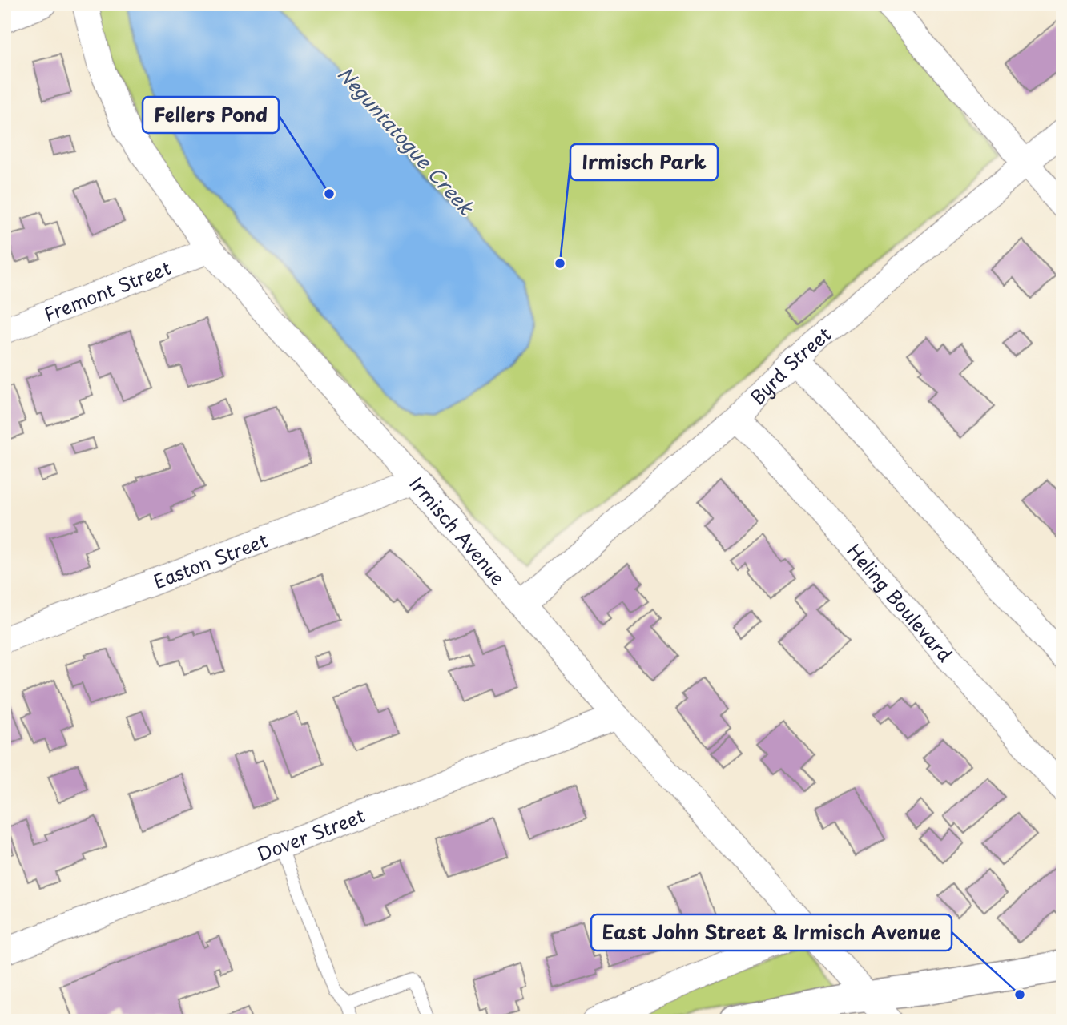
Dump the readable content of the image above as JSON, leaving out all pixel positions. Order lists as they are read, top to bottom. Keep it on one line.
{"streets":{"street":["Fremont Street","Byrd Street","Irmisch Avenue","Easton Street","Heling Boulevard","Dover Street"]},"crossings":[["Fremont Street","Irmisch Avenue"],["Byrd Street","Irmisch Avenue"],["Byrd Street","Heling Boulevard"],["Irmisch Avenue","Easton Street"],["Irmisch Avenue","Dover Street"]],"water":["Neguntatogue Creek"],"places":["Fellers Pond","Irmisch Park","East John Street & Irmisch Avenue"]}
